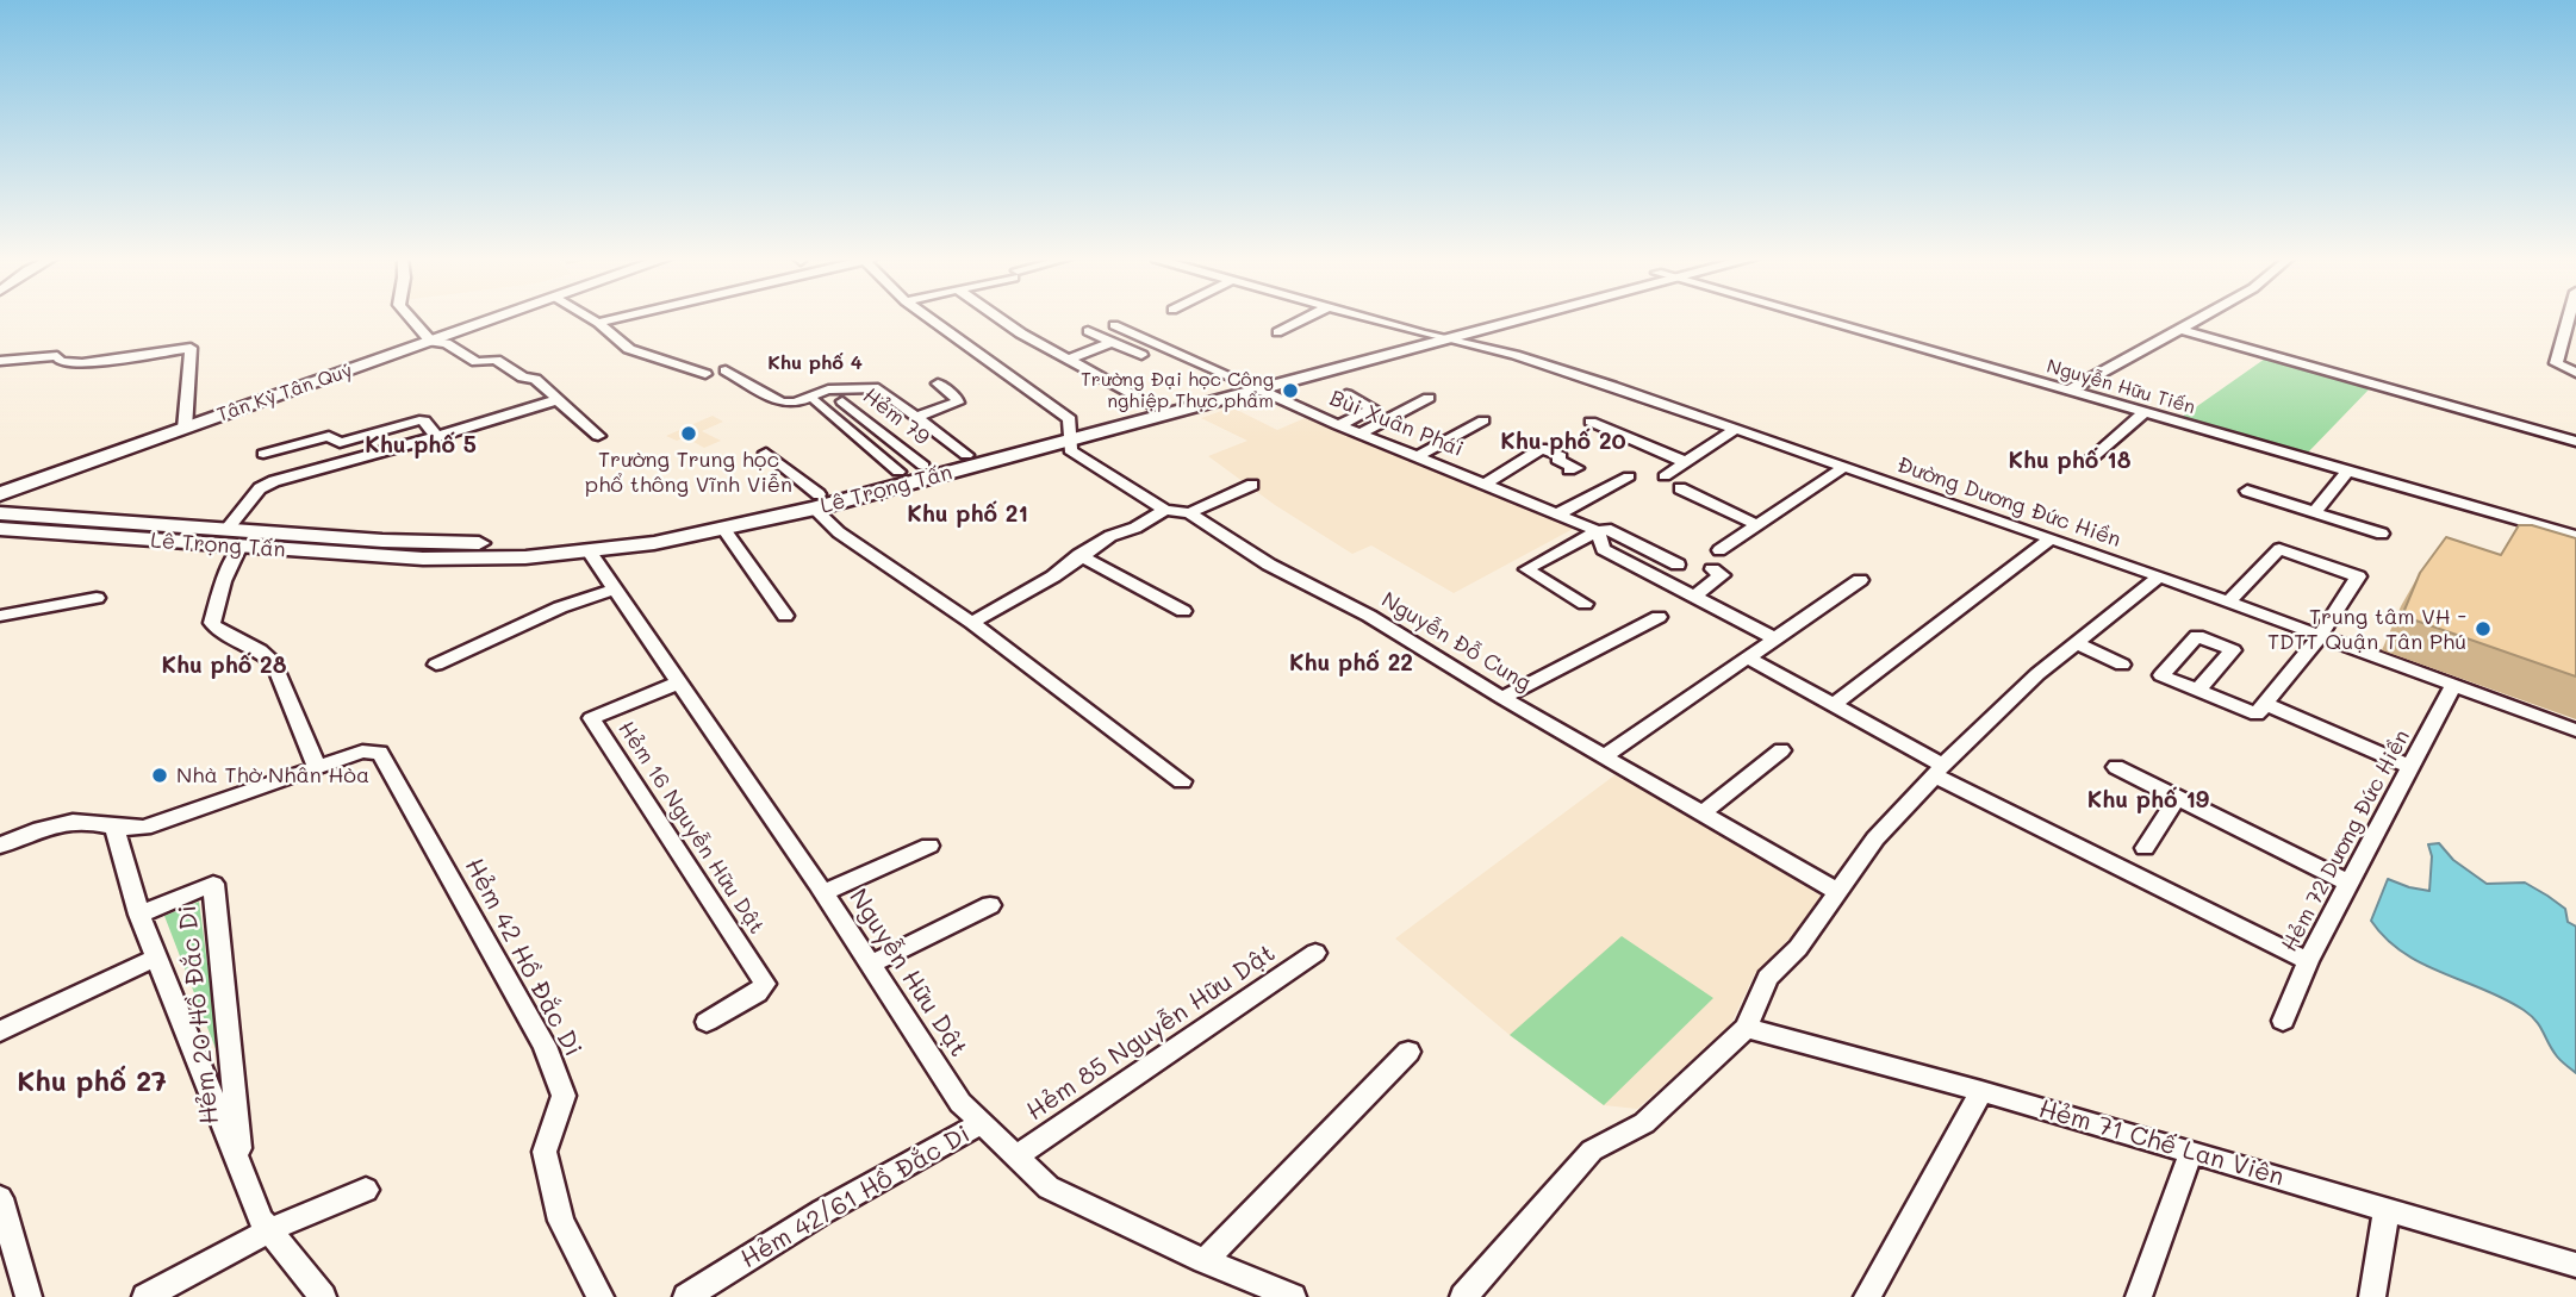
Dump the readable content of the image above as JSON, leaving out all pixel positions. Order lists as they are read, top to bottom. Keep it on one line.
{"streets":{"main road":["Tân Kỳ Tân Quý","Lê Trọng Tấn"],"street":["Nguyễn Hữu Tiến","Hẻm 79","Bùi Xuân Phái","Đường Dương Đức Hiền","Nguyễn Đỗ Cung","Hẻm 16 Nguyễn Hữu Dật","Hẻm 72 Dương Đức Hiền","Hẻm 42 Hồ Đắc Di","Nguyễn Hữu Dật","Hẻm 20 Hồ Đắc Di","Hẻm 85 Nguyễn Hữu Dật","Hẻm 71 Chế Lan Viên","Hẻm 42/61 Hồ Đắc Di"]},"crossings":[["Hẻm 79","Lê Trọng Tấn"],["Bùi Xuân Phái","Lê Trọng Tấn"],["Lê Trọng Tấn","Đường Dương Đức Hiền"],["Lê Trọng Tấn","Nguyễn Đỗ Cung"],["Lê Trọng Tấn","Nguyễn Hữu Dật"],["Đường Dương Đức Hiền","Hẻm 72 Dương Đức Hiền"],["Hẻm 16 Nguyễn Hữu Dật","Nguyễn Hữu Dật"],["Nguyễn Hữu Dật","Hẻm 85 Nguyễn Hữu Dật"],["Nguyễn Hữu Dật","Hẻm 42/61 Hồ Đắc Di"]],"districts":["Khu phố 4","Khu phố 20","Khu phố 5","Khu phố 18","Khu phố 21","Khu phố 22","Khu phố 28","Khu phố 19","Khu phố 27"],"places":["Trường Đại học Công nghiệp Thực phẩm","Trường Trung học phổ thông Vĩnh Viễn","Trung tâm VH - TDTT Quận Tân Phú","Nhà Thờ Nhân Hòa"]}
